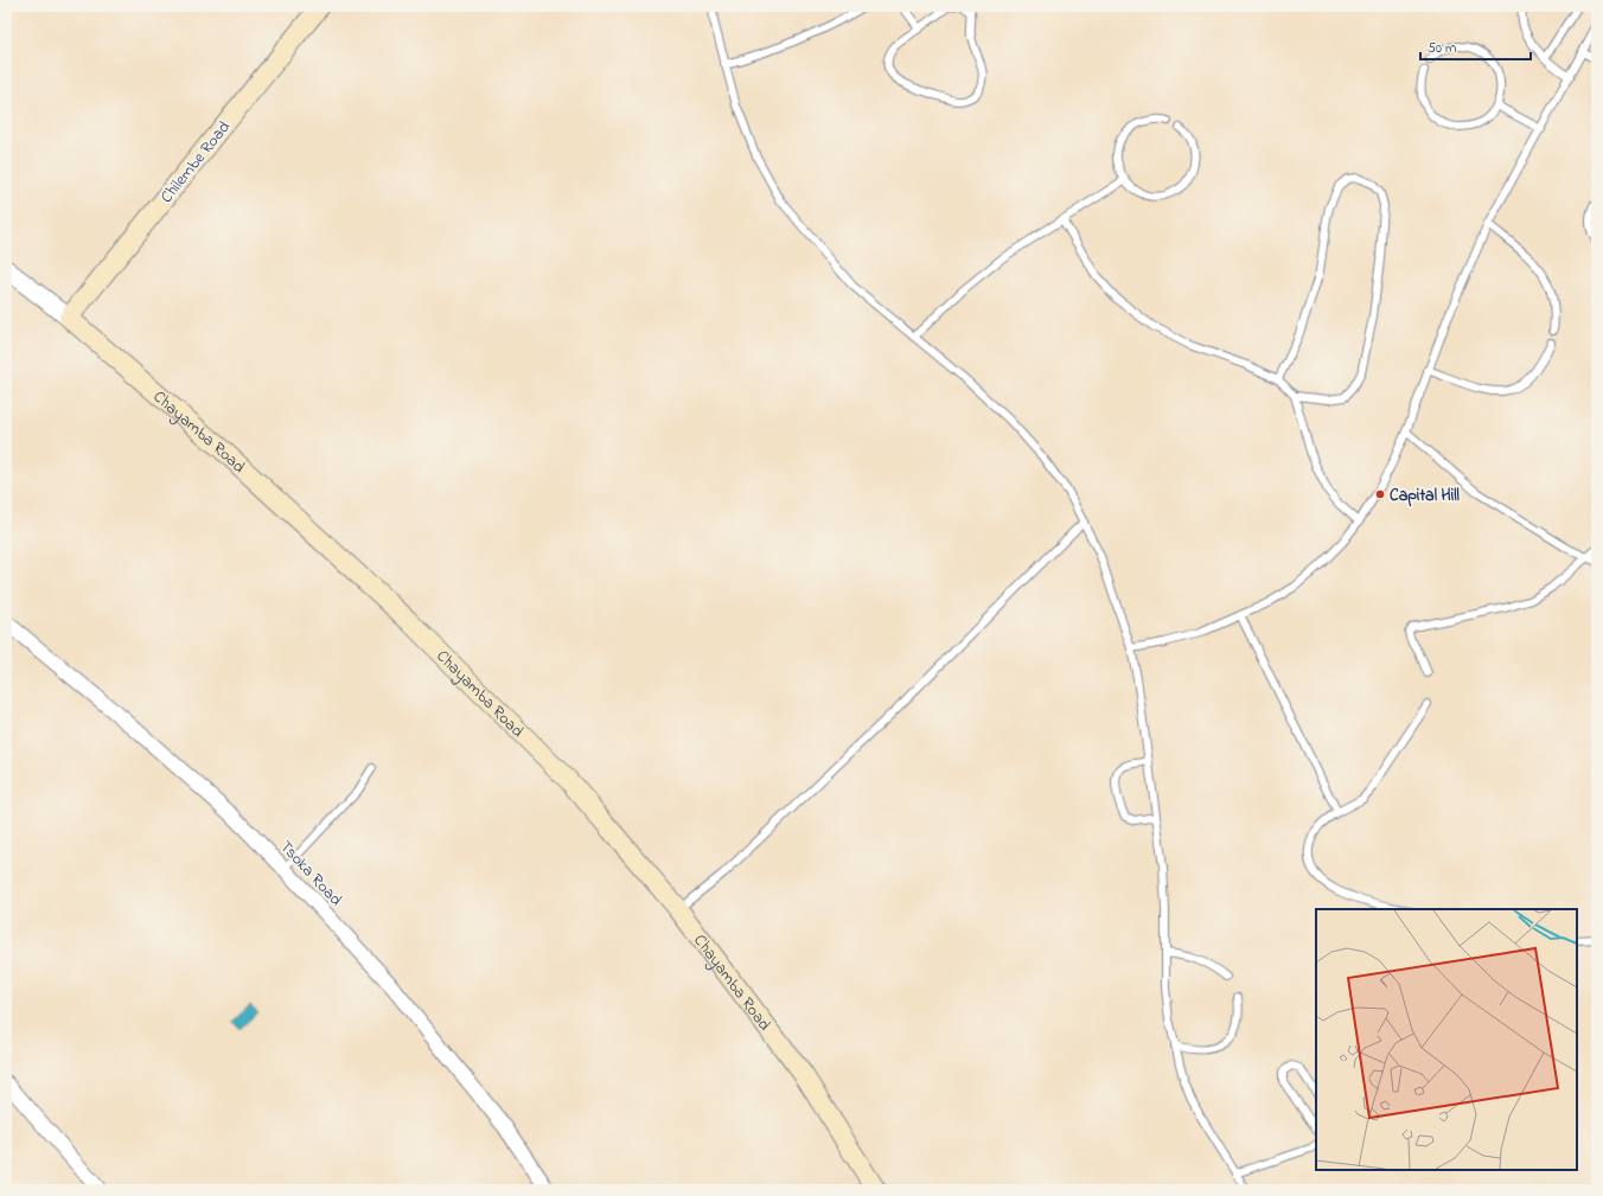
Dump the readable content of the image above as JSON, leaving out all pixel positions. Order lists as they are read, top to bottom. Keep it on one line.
{"streets":{"main road":["Chilembe Road","Chayamba Road"],"street":["Tsoka Road"]},"crossings":[["Chilembe Road","Chayamba Road"]],"places":["Capital Hill"],"scale_bar":"50 m"}
